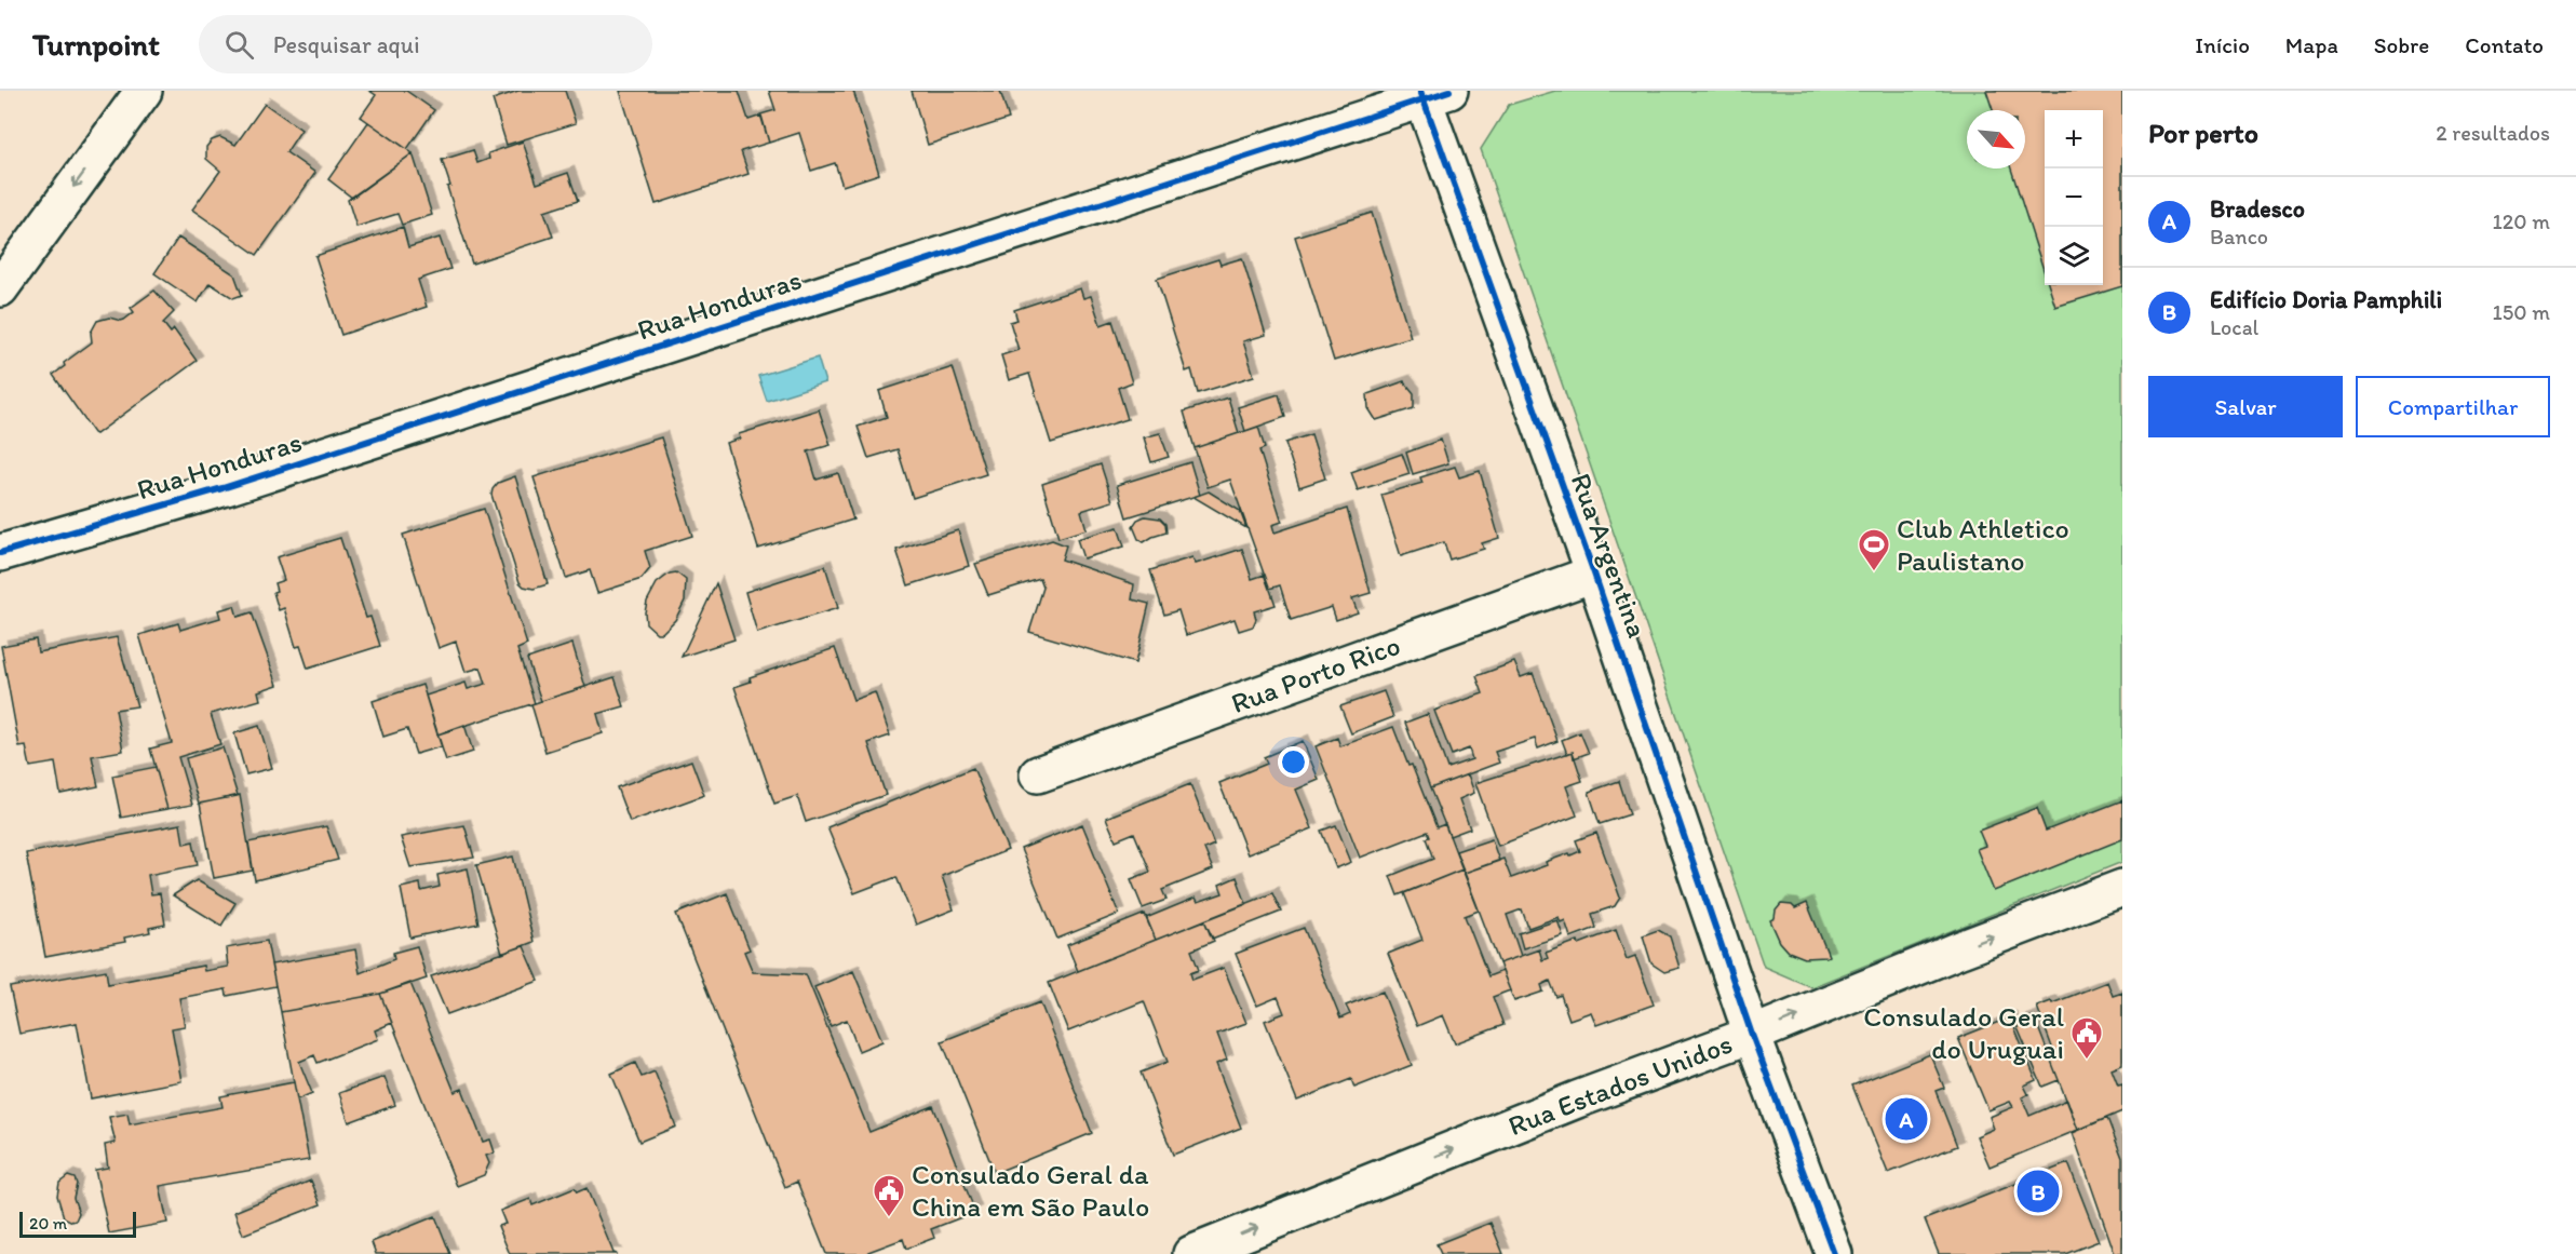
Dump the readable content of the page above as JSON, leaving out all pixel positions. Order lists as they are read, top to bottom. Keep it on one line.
{"streets":{"street":["Rua Honduras","Rua Argentina","Rua Porto Rico","Rua Estados Unidos"]},"crossings":[["Rua Honduras","Rua Argentina"],["Rua Argentina","Rua Porto Rico"],["Rua Argentina","Rua Estados Unidos"]],"one_way":["Rua Estados Unidos"],"places":{"sports":["Club Athletico Paulistano"],"public building":["Consulado Geral do Uruguai","Consulado Geral da China em São Paulo"]},"scale_bar":"20 m","north":"bottom right","page":{"header":"Turnpoint","search":"Pesquisar aqui","nav":["Início","Mapa","Sobre","Contato"],"heading":["Por perto","2 resultados"],"map_buttons":["+","−"],"list":[{"mark":"A","name":"Bradesco","note":"Banco","value":"120 m"},{"mark":"B","name":"Edifício Doria Pamphili","note":"Local","value":"150 m"}],"buttons":["Salvar","Compartilhar"],"pins":["A","B"],"scale":"20 m"}}
